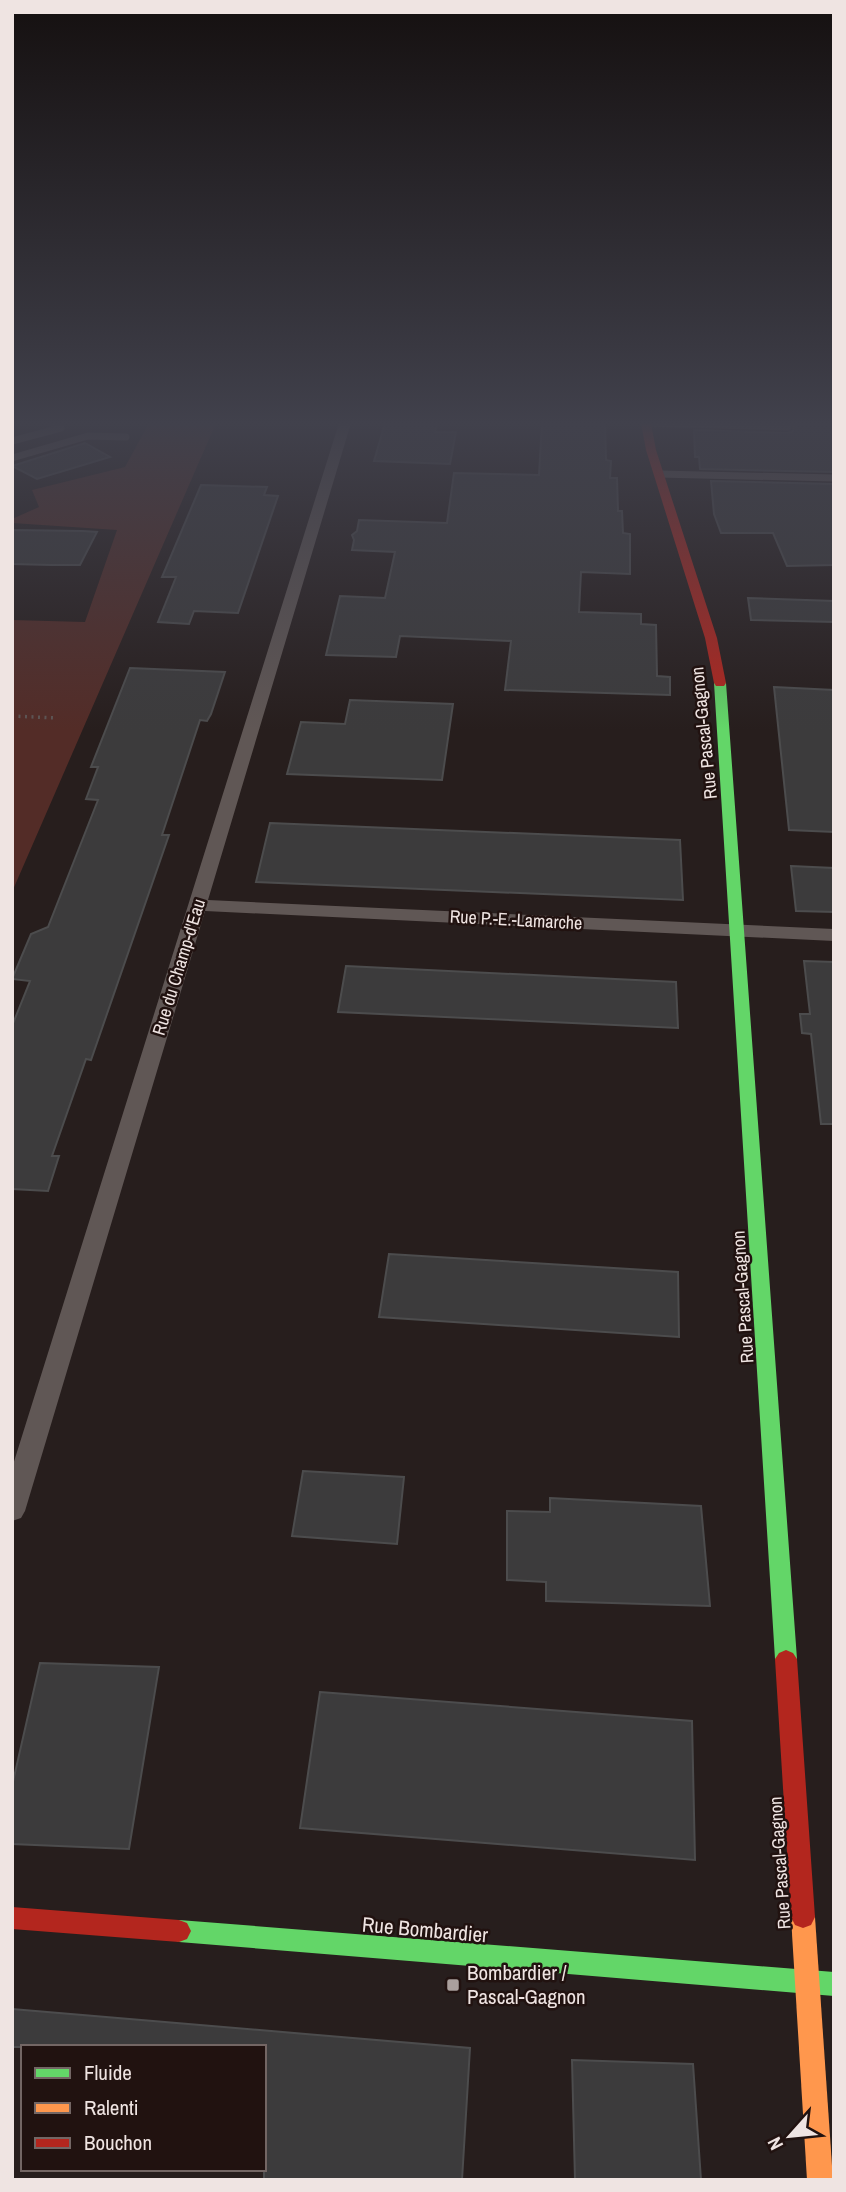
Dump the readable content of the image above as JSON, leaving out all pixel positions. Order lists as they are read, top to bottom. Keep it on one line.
{"streets":{"street":["Rue Pascal-Gagnon","Rue P.-E.-Lamarche","Rue du Champ-d'Eau","Rue Bombardier"]},"crossings":[["Rue Pascal-Gagnon","Rue P.-E.-Lamarche"],["Rue Pascal-Gagnon","Rue Bombardier"],["Rue P.-E.-Lamarche","Rue du Champ-d'Eau"]],"places":{"transit":["Bombardier / Pascal-Gagnon"]},"legend":["Fluide","Ralenti","Bouchon"],"north":"bottom left"}
